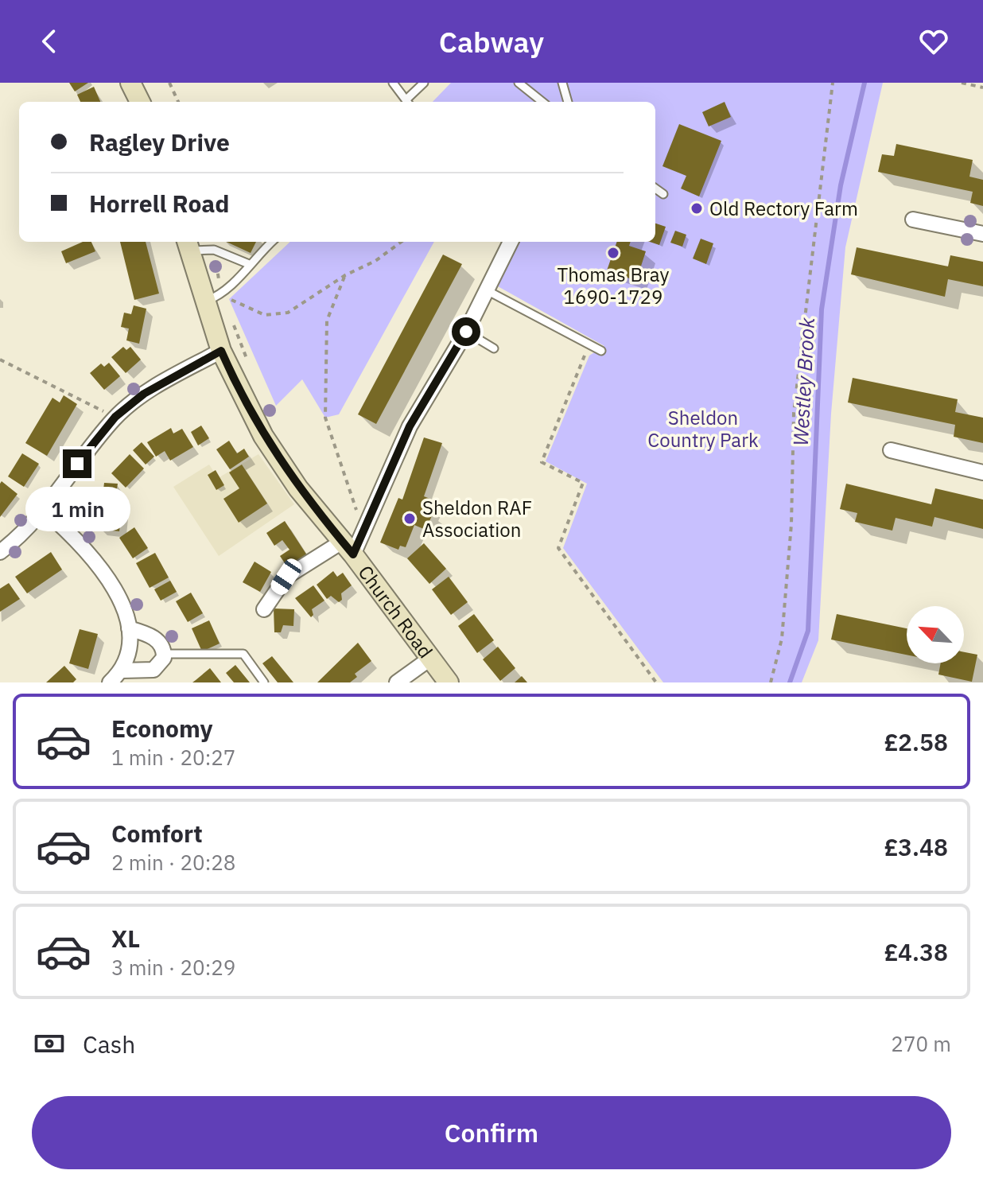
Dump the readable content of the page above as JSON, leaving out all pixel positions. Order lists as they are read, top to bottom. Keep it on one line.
{"streets":{"street":["Church Road"]},"water":["Westley Brook"],"parks":["Sheldon Country Park"],"places":["Old Rectory Farm","Thomas Bray 1690-1729","Sheldon RAF Association"],"north":"top left","page":{"header":"Cabway","banner":["Ragley Drive","Horrell Road"],"bubble":"1 min","list":[{"name":"Economy","note":"1 min · 20:27","value":"£2.58"},{"name":"Comfort","note":"2 min · 20:28","value":"£3.48"},{"name":"XL","note":"3 min · 20:29","value":"£4.38"}],"pay":["Cash","270 m"],"buttons":"Confirm"}}
